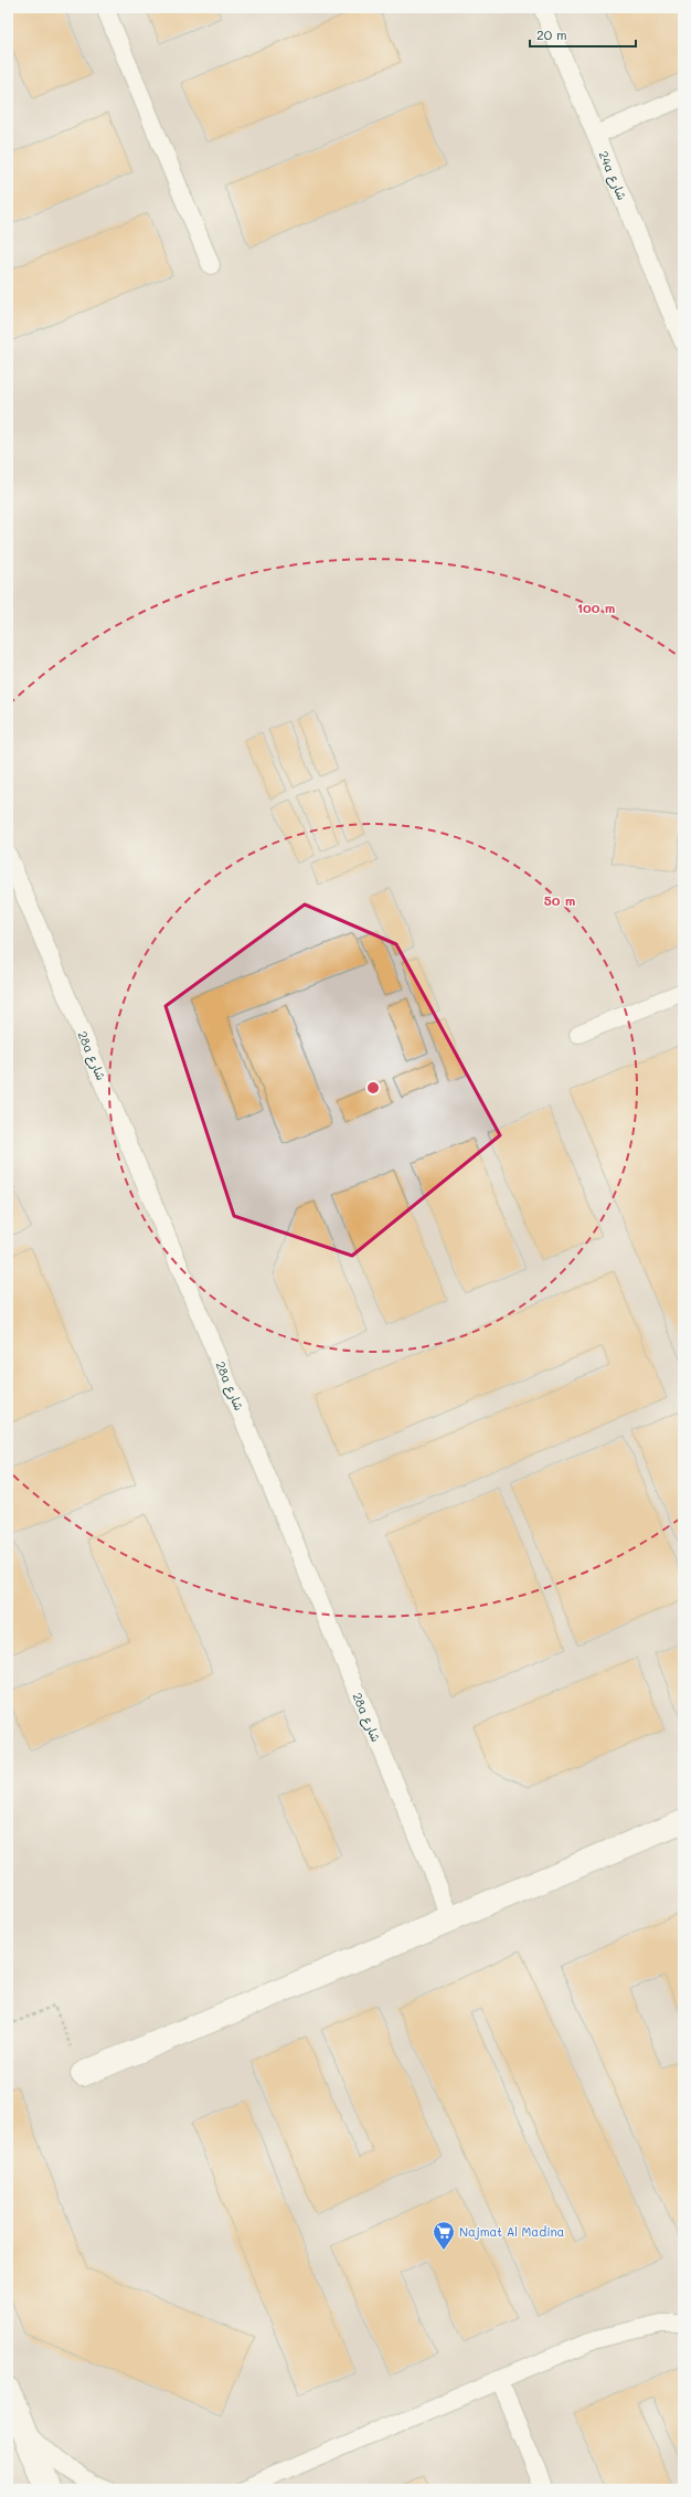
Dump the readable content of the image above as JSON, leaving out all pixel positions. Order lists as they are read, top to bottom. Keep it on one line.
{"streets":{"lane":["24a شارع","28a شارع"]},"places":{"supermarket":["Najmat Al Madina"]},"scale_bar":"20 m","rings":["100 m","50 m"]}
